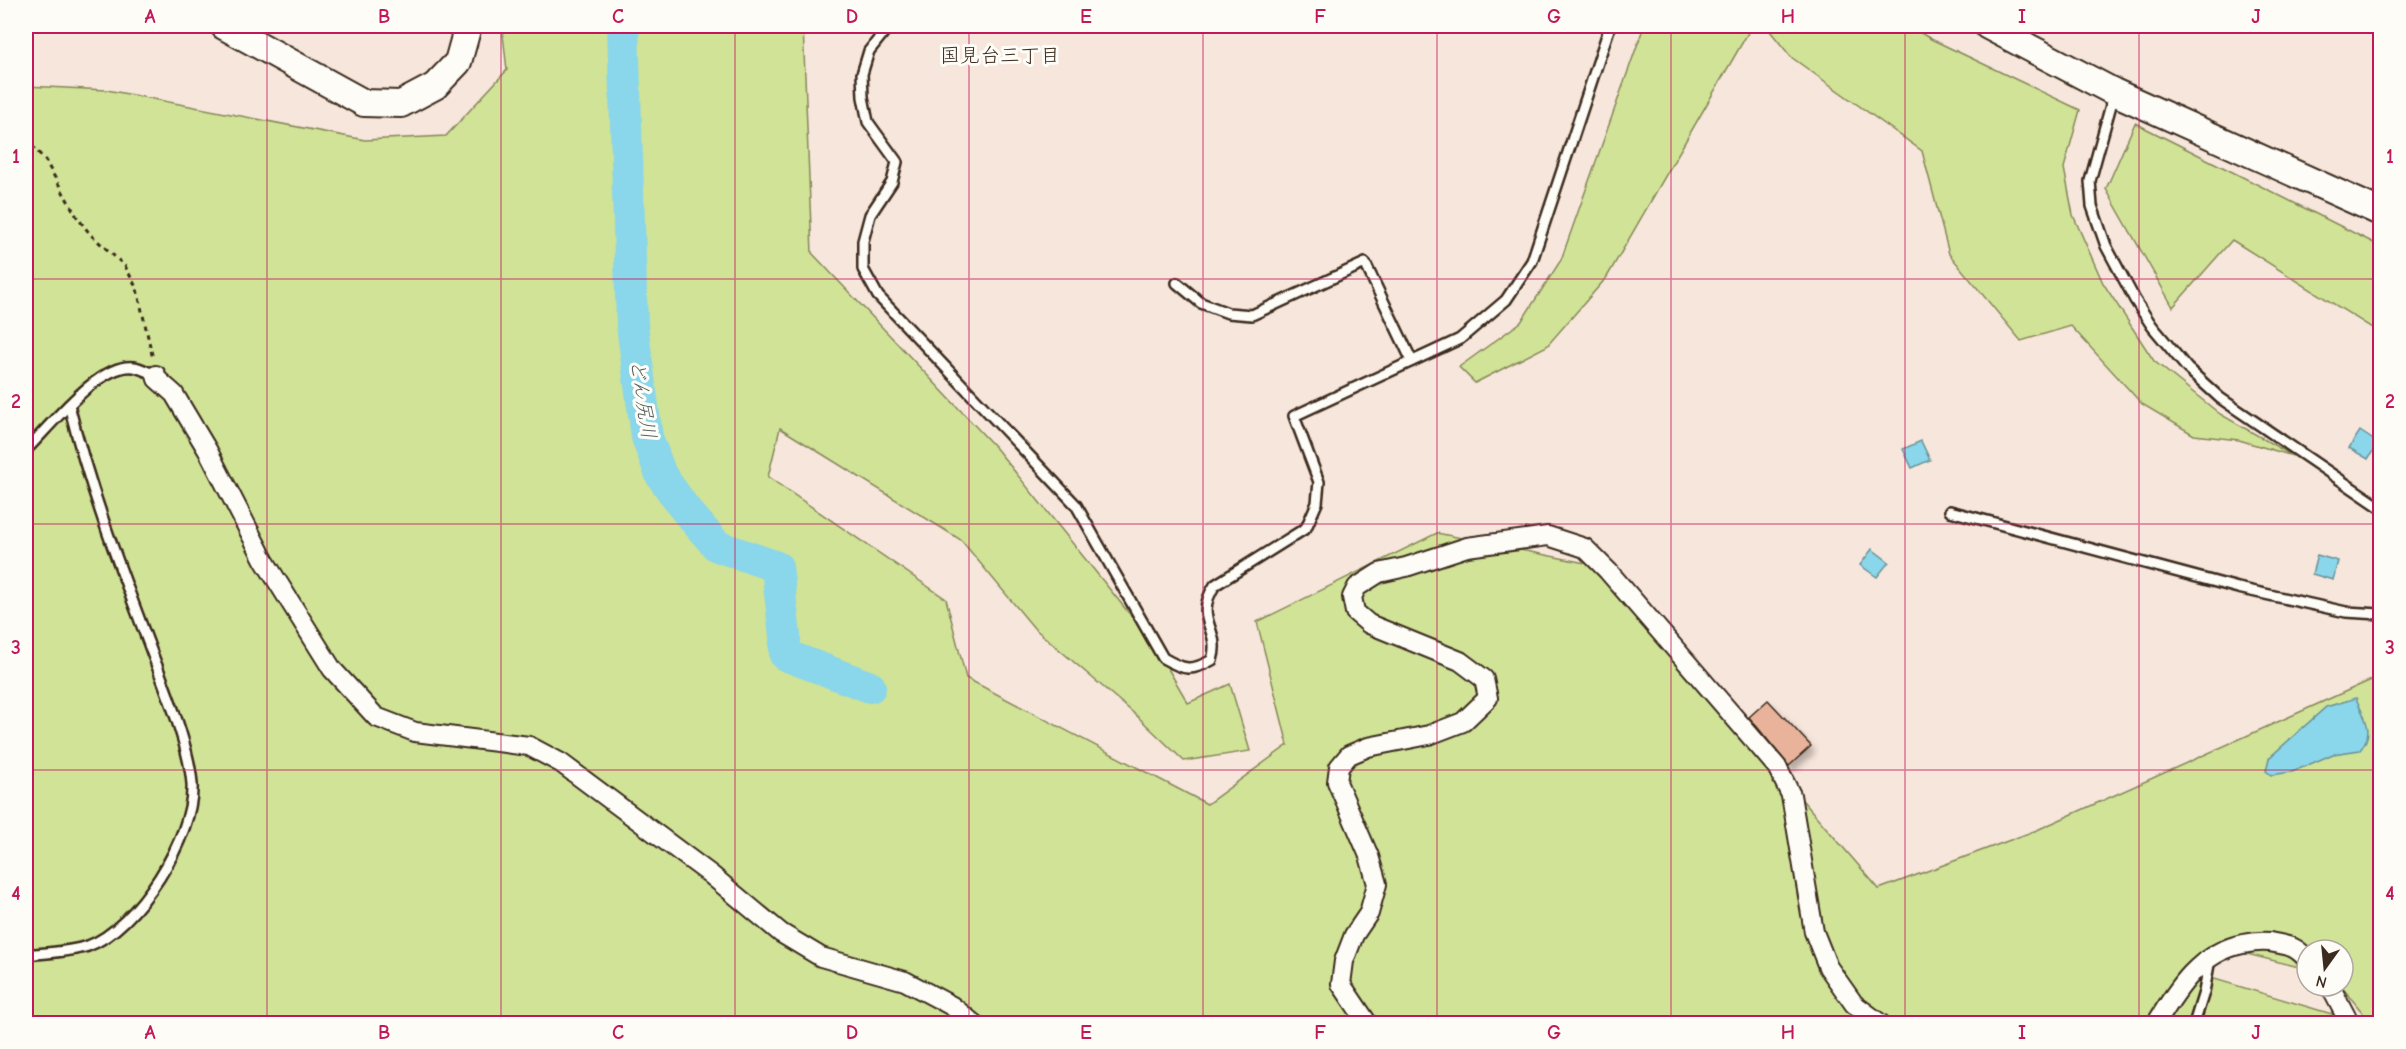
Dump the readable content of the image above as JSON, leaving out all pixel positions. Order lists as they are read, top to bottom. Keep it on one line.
{"districts":["国見台三丁目"],"water":["どん尻川"],"north":"bottom","grid":{"columns":["A","B","C","D","E","F","G","H","I","J"],"rows":["1","2","3","4"]}}
